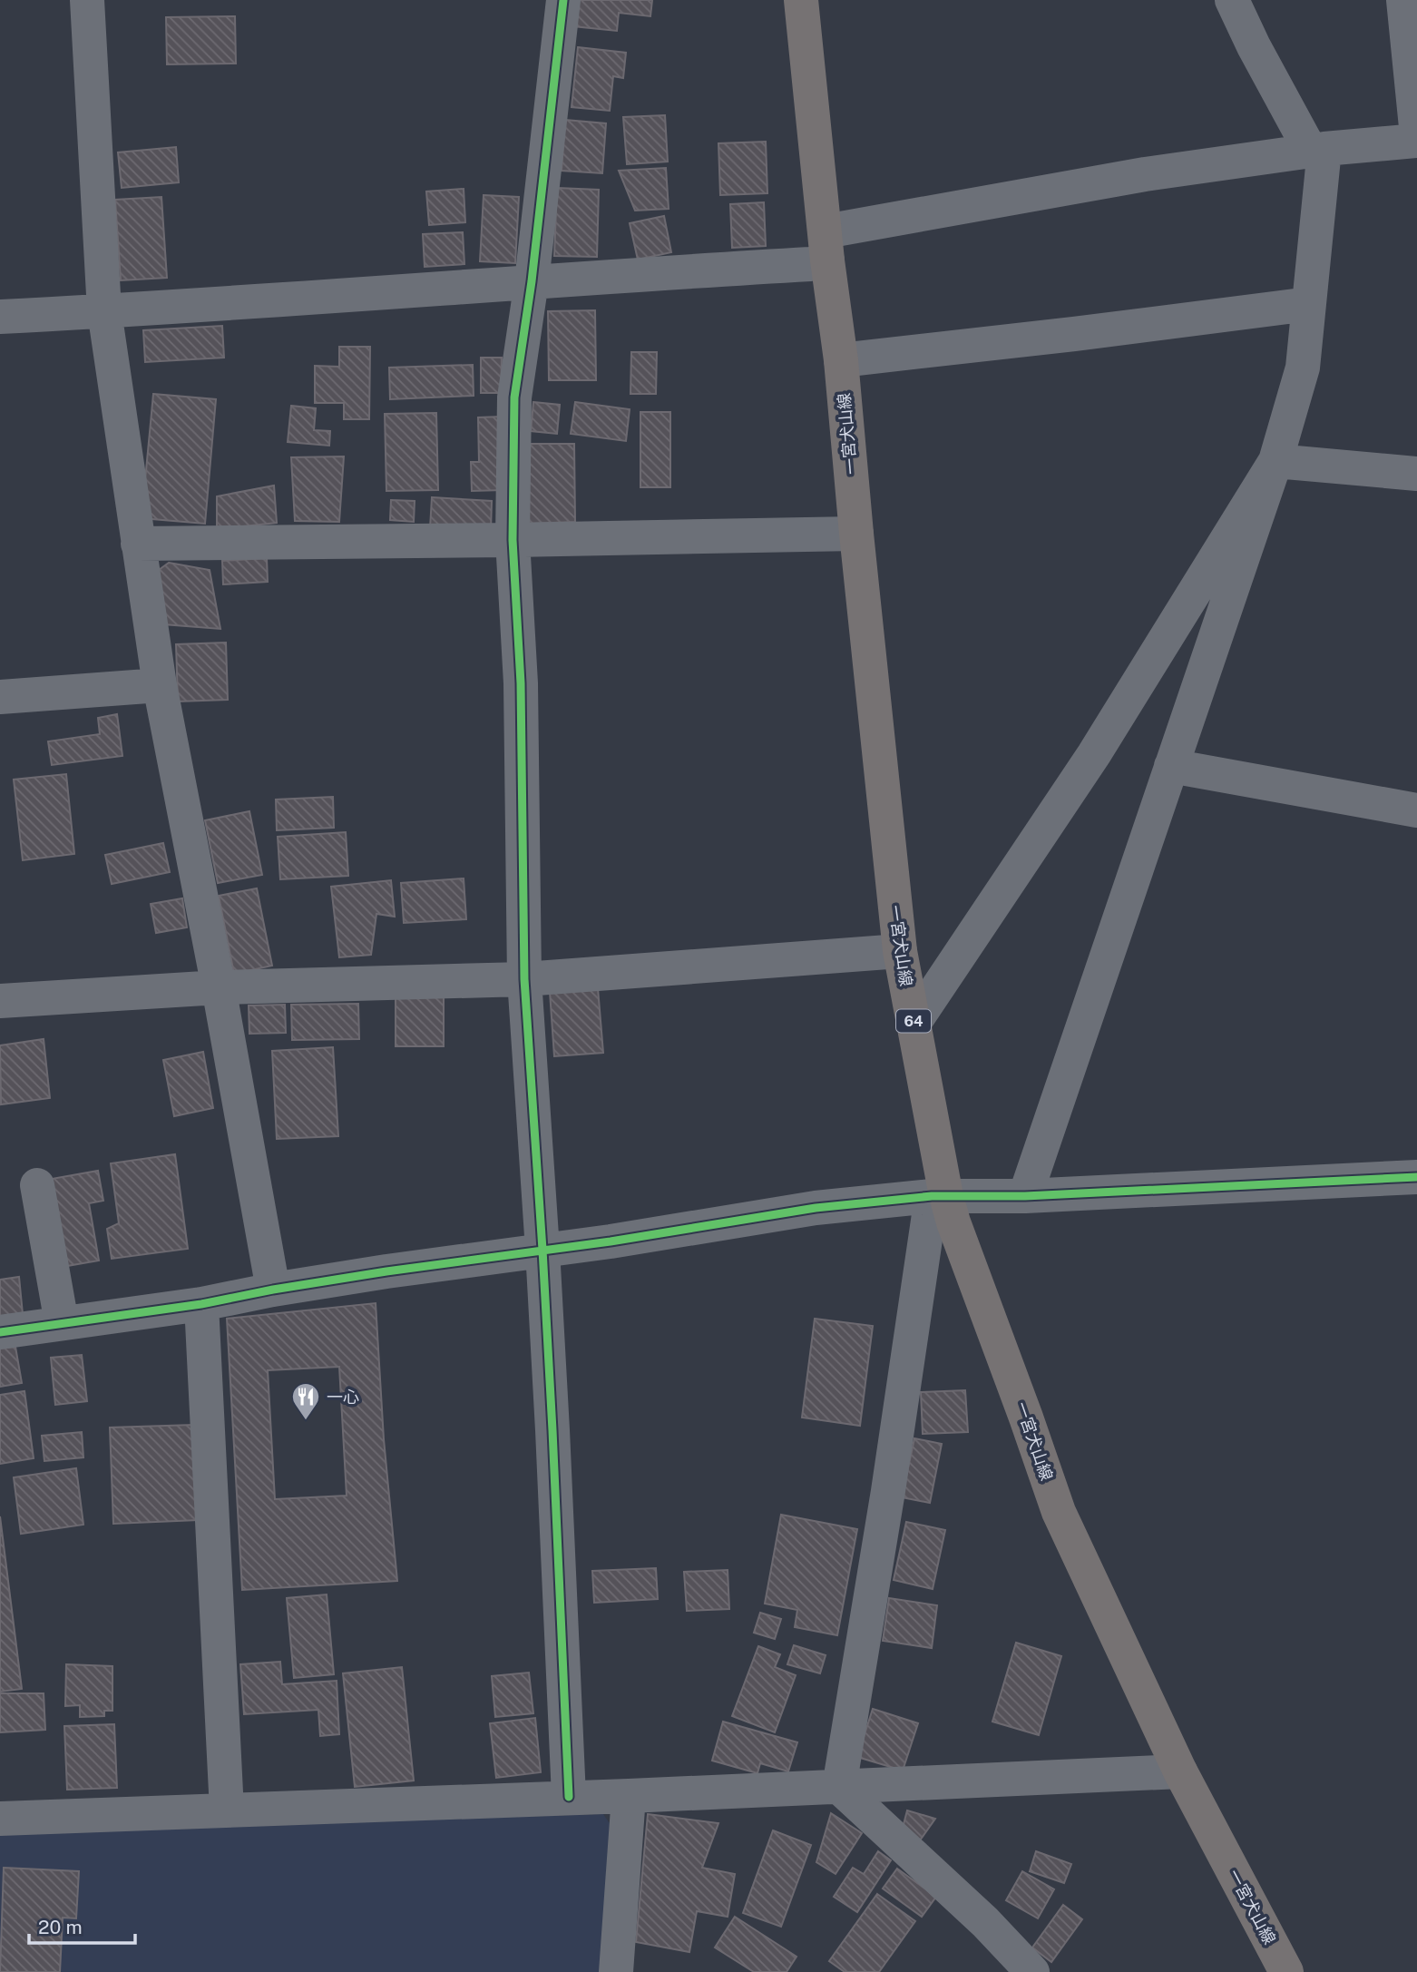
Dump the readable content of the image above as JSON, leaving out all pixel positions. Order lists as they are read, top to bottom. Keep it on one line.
{"streets":{"main road":["一宮犬山線","64"]},"places":{"restaurant":["一心"]},"scale_bar":"20 m"}
